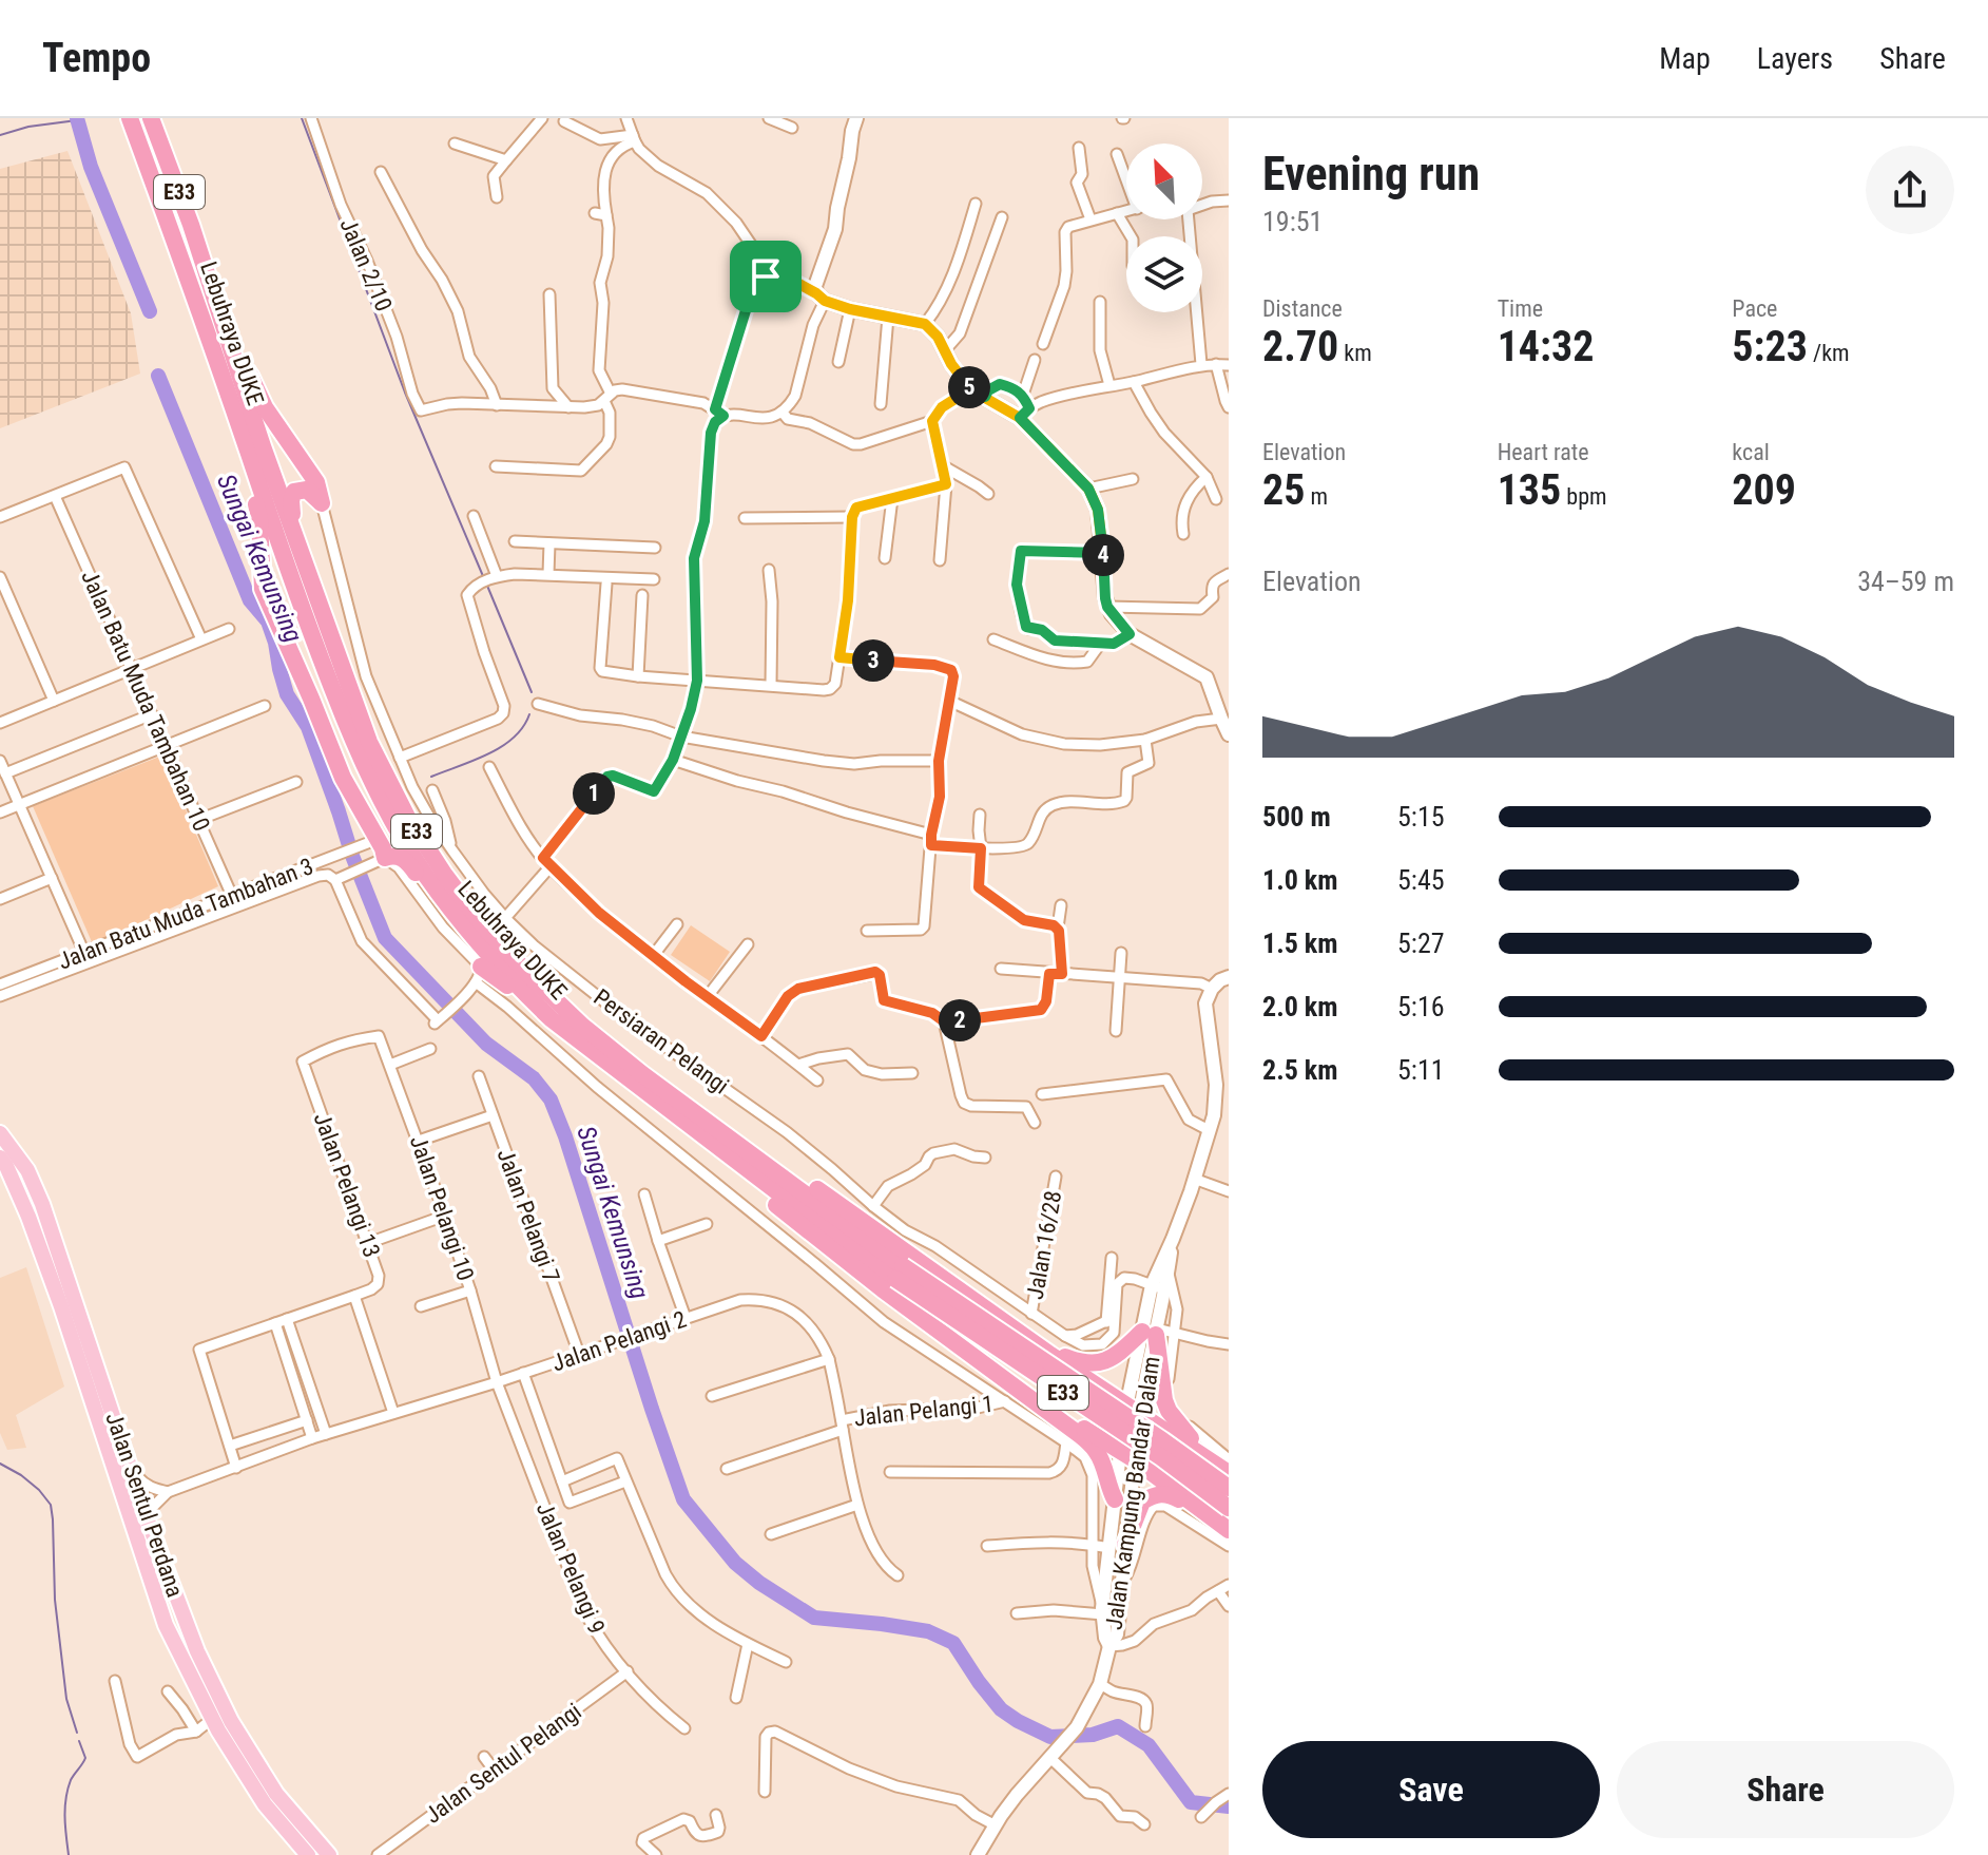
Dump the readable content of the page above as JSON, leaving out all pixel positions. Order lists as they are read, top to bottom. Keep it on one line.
{"streets":{"highway":["E33","Lebuhraya DUKE"],"main road":["Jalan Sentul Perdana"],"street":["Jalan 2/10","Jalan Batu Muda Tambahan 10","Jalan Batu Muda Tambahan 3","Persiaran Pelangi","Jalan Pelangi 13","Jalan Pelangi 10","Jalan Pelangi 7","Jalan 16/28","Jalan Pelangi 2","Jalan Pelangi 1","Jalan Kampung Bandar Dalam","Jalan Pelangi 9","Jalan Sentul Pelangi"]},"crossings":[["Jalan Batu Muda Tambahan 10","Jalan Batu Muda Tambahan 3"],["Persiaran Pelangi","Jalan 16/28"],["Persiaran Pelangi","Jalan Kampung Bandar Dalam"],["Jalan Pelangi 13","Jalan Pelangi 10"],["Jalan Pelangi 10","Jalan Pelangi 2"],["Jalan Pelangi 10","Jalan Pelangi 9"],["Jalan Pelangi 7","Jalan Pelangi 2"],["Jalan Pelangi 2","Jalan Pelangi 1"],["Jalan Pelangi 2","Jalan Pelangi 9"],["Jalan Pelangi 9","Jalan Sentul Pelangi"]],"water":["Sungai Kemunsing"],"north":"top left","page":{"header":"Tempo","nav":["Map","Layers","Share"],"heading":["Evening run","19:51"],"stats":[["Distance","2.70 km"],["Time","14:32"],["Pace","5:23 /km"],["Elevation","25 m"],["Heart rate","135 bpm"],["kcal","209"]],"pins":["5","4","3","1","2"],"chart":["Elevation","34–59 m"],"list":[{"name":"500 m","note":"5:15"},{"name":"1.0 km","note":"5:45"},{"name":"1.5 km","note":"5:27"},{"name":"2.0 km","note":"5:16"},{"name":"2.5 km","note":"5:11"}],"buttons":["Save","Share"]}}
